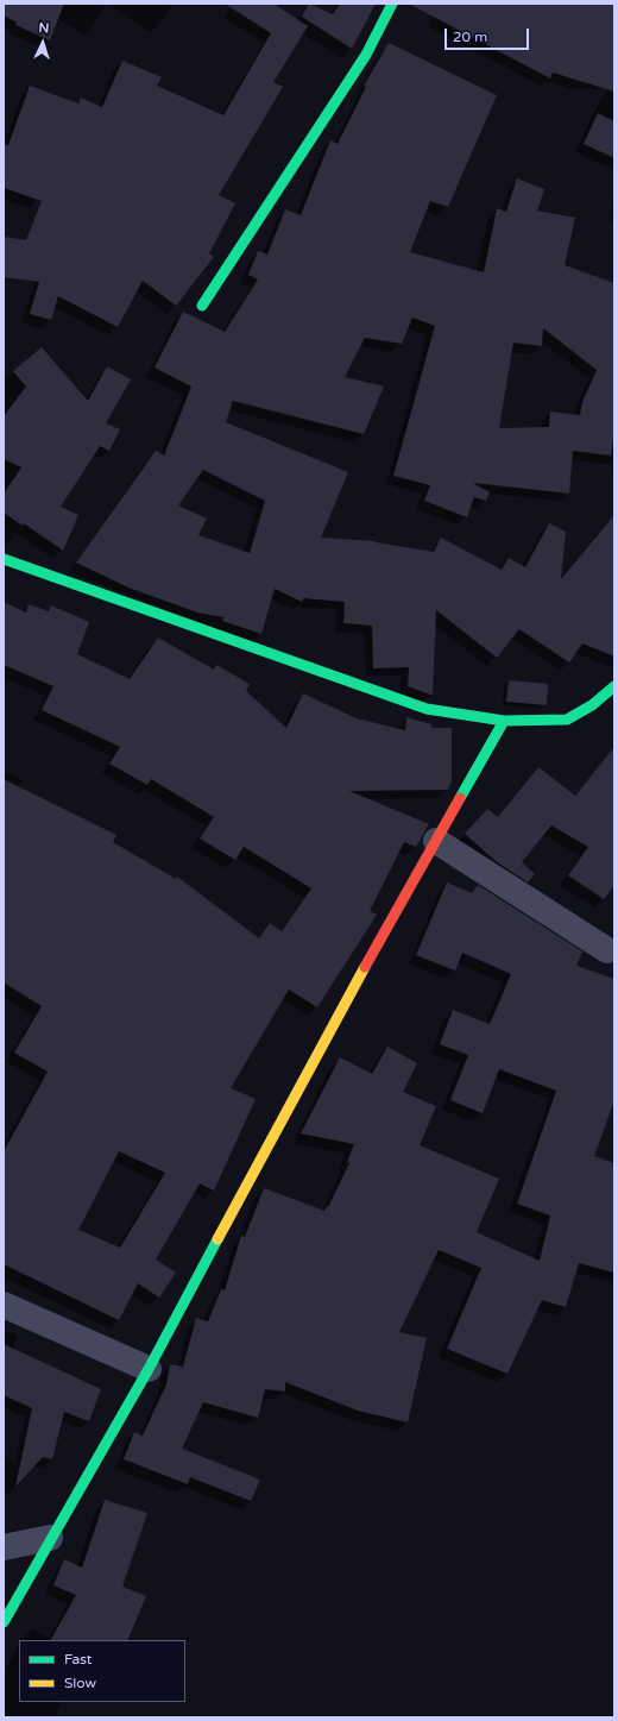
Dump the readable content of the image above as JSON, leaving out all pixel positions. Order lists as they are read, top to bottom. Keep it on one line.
{"legend":["Fast","Slow"],"scale_bar":"20 m","north":"top"}
